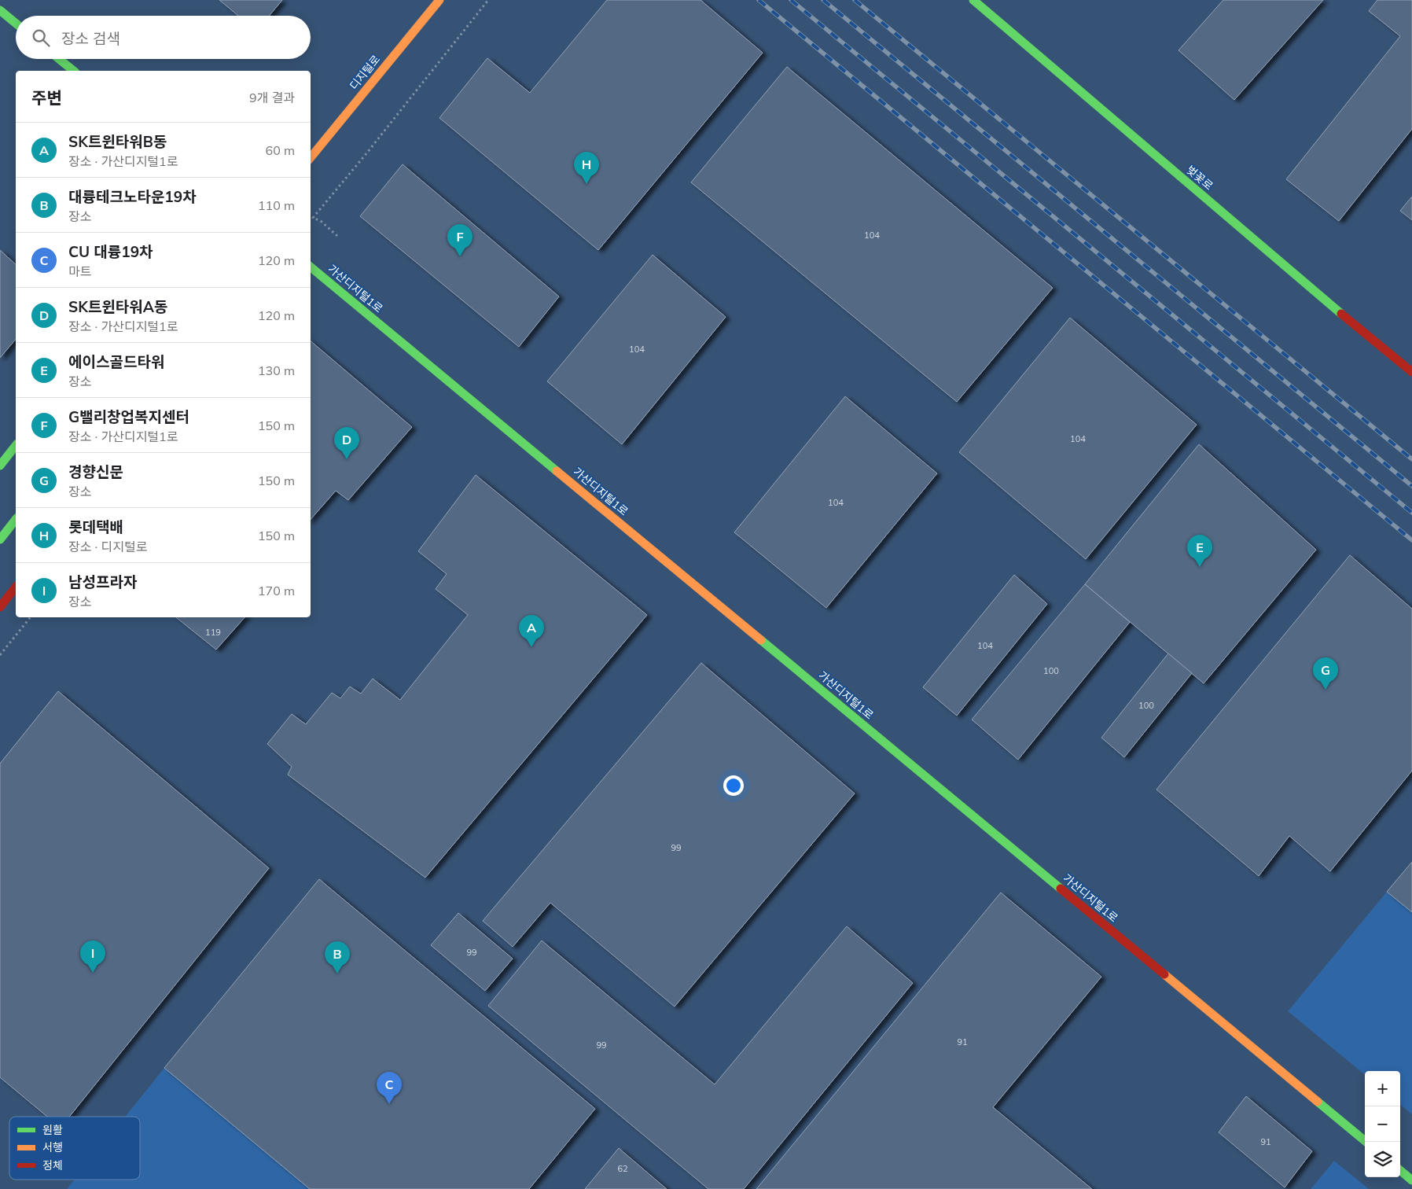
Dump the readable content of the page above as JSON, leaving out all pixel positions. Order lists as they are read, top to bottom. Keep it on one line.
{"streets":{"street":["디지털로","벚꽃로","가산디지털1로"]},"house_numbers":["104","104","104","104","119","104","100","100","99","99","91","99","91","62"],"legend":["원활","서행","정체"],"page":{"search":"장소 검색","heading":["주변","9개 결과"],"list":[{"mark":"A","name":"SK트윈타워B동","note":"장소 · 가산디지털1로","value":"60 m"},{"mark":"B","name":"대륭테크노타운19차","note":"장소","value":"110 m"},{"mark":"C","name":"CU 대륭19차","note":"마트","value":"120 m"},{"mark":"D","name":"SK트윈타워A동","note":"장소 · 가산디지털1로","value":"120 m"},{"mark":"E","name":"에이스골드타워","note":"장소","value":"130 m"},{"mark":"F","name":"G밸리창업복지센터","note":"장소 · 가산디지털1로","value":"150 m"},{"mark":"G","name":"경향신문","note":"장소","value":"150 m"},{"mark":"H","name":"롯데택배","note":"장소 · 디지털로","value":"150 m"},{"mark":"I","name":"남성프라자","note":"장소","value":"170 m"}],"pins":["H","F","D","E","A","G","I","B","C"],"map_buttons":["+","−"]}}
